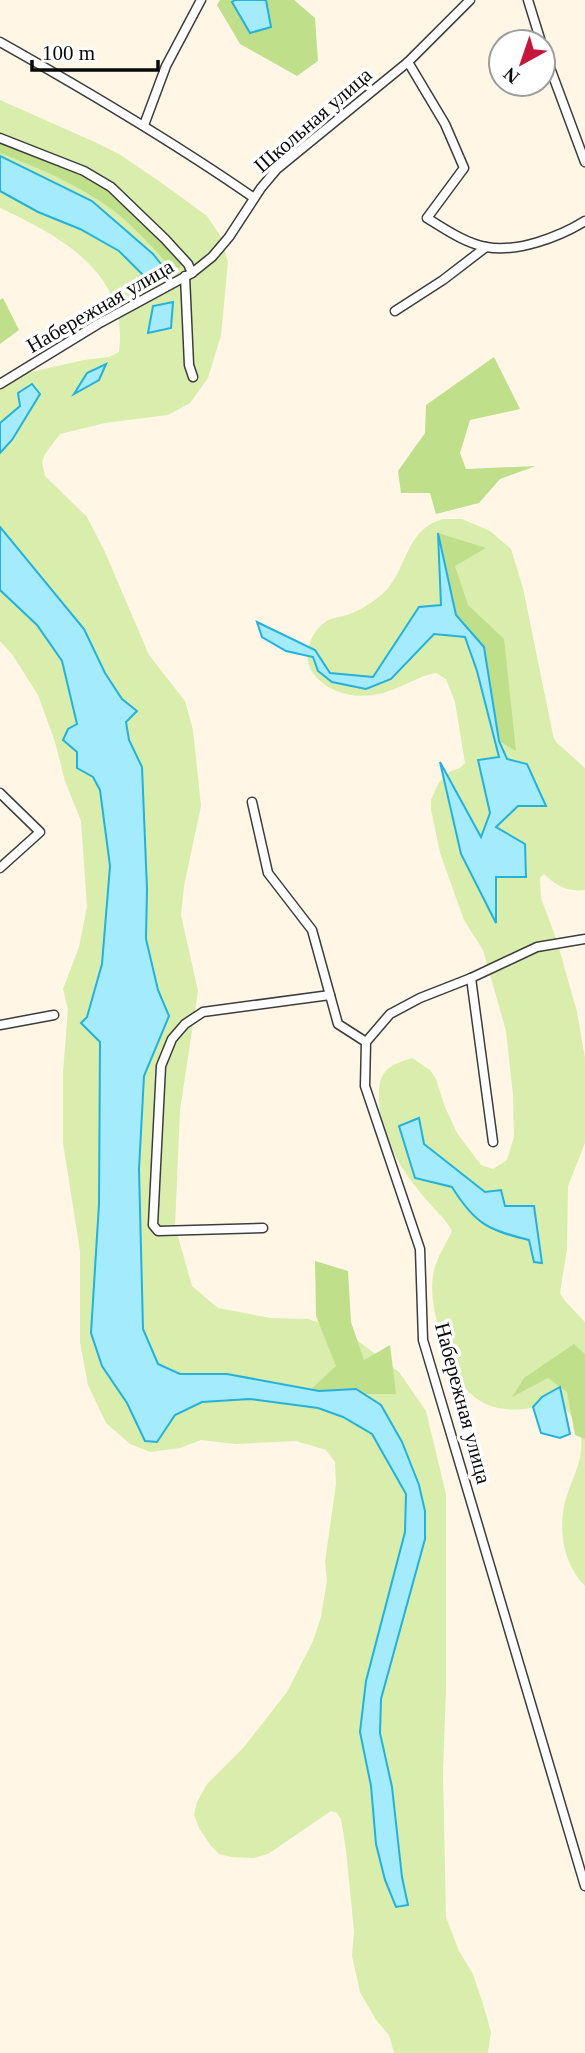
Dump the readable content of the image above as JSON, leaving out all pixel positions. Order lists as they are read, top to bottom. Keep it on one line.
{"streets":{"street":["Школьная улица","Набережная улица"]},"crossings":[["Школьная улица","Набережная улица"]],"scale_bar":"100 m","north":"bottom left"}
